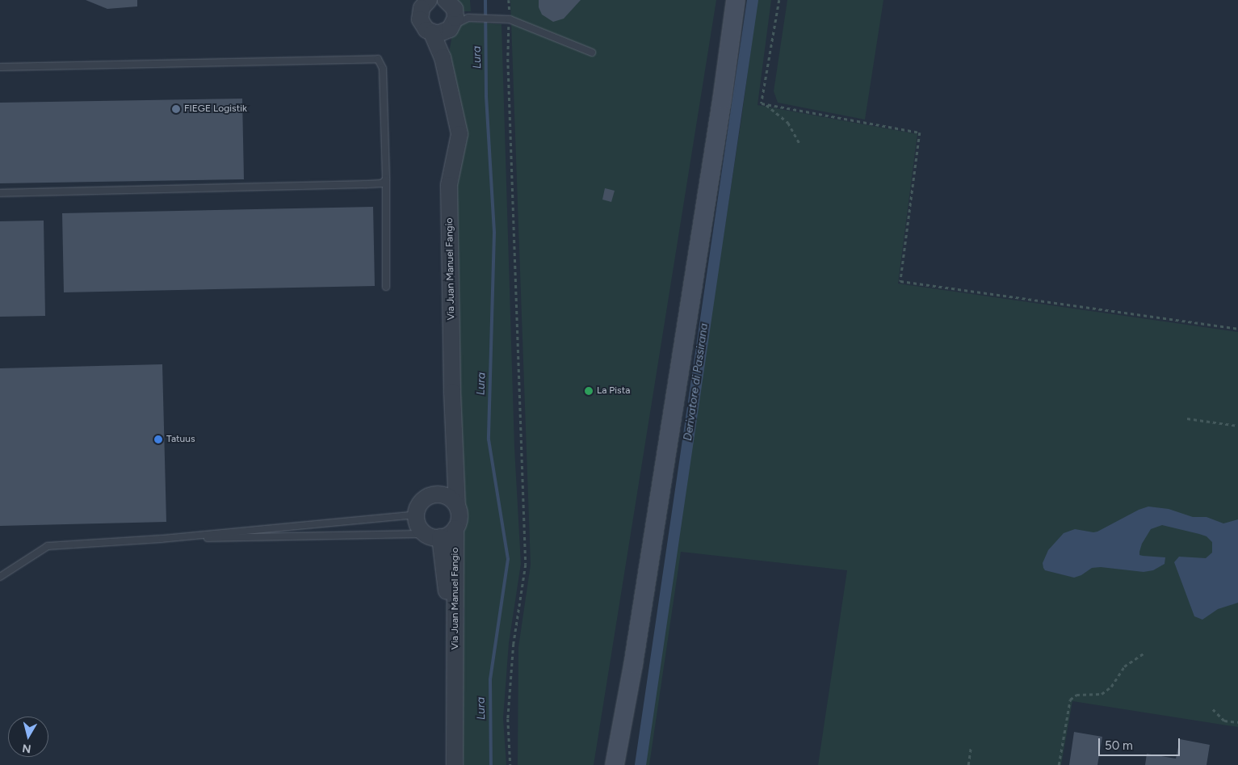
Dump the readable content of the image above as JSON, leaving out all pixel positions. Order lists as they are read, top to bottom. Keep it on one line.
{"streets":{"street":["Via Juan Manuel Fangio"]},"water":["Lura","Derivatore di Passirana"],"places":["FIEGE Logistik","La Pista","Tatuus"],"scale_bar":"50 m","north":"bottom"}
